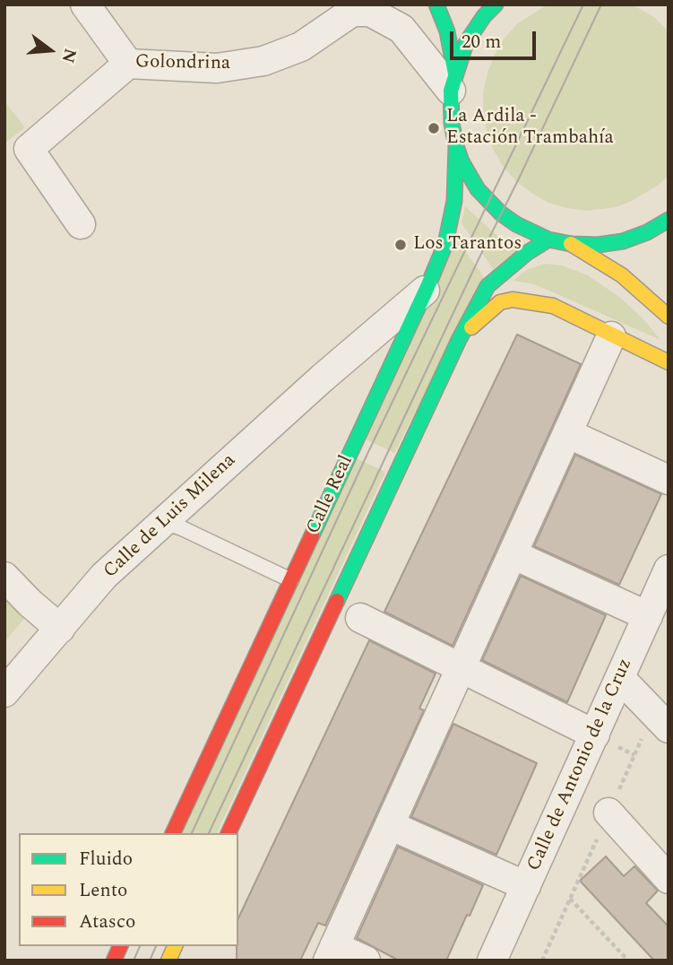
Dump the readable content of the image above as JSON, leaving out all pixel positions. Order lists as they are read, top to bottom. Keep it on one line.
{"streets":{"street":["Golondrina","Calle Real","Calle de Luis Milena","Calle de Antonio de la Cruz"]},"crossings":[["Calle Real","Calle de Luis Milena"]],"places":["La Ardila - Estación Trambahía","Los Tarantos"],"legend":["Fluido","Lento","Atasco"],"scale_bar":"20 m","north":"right"}
